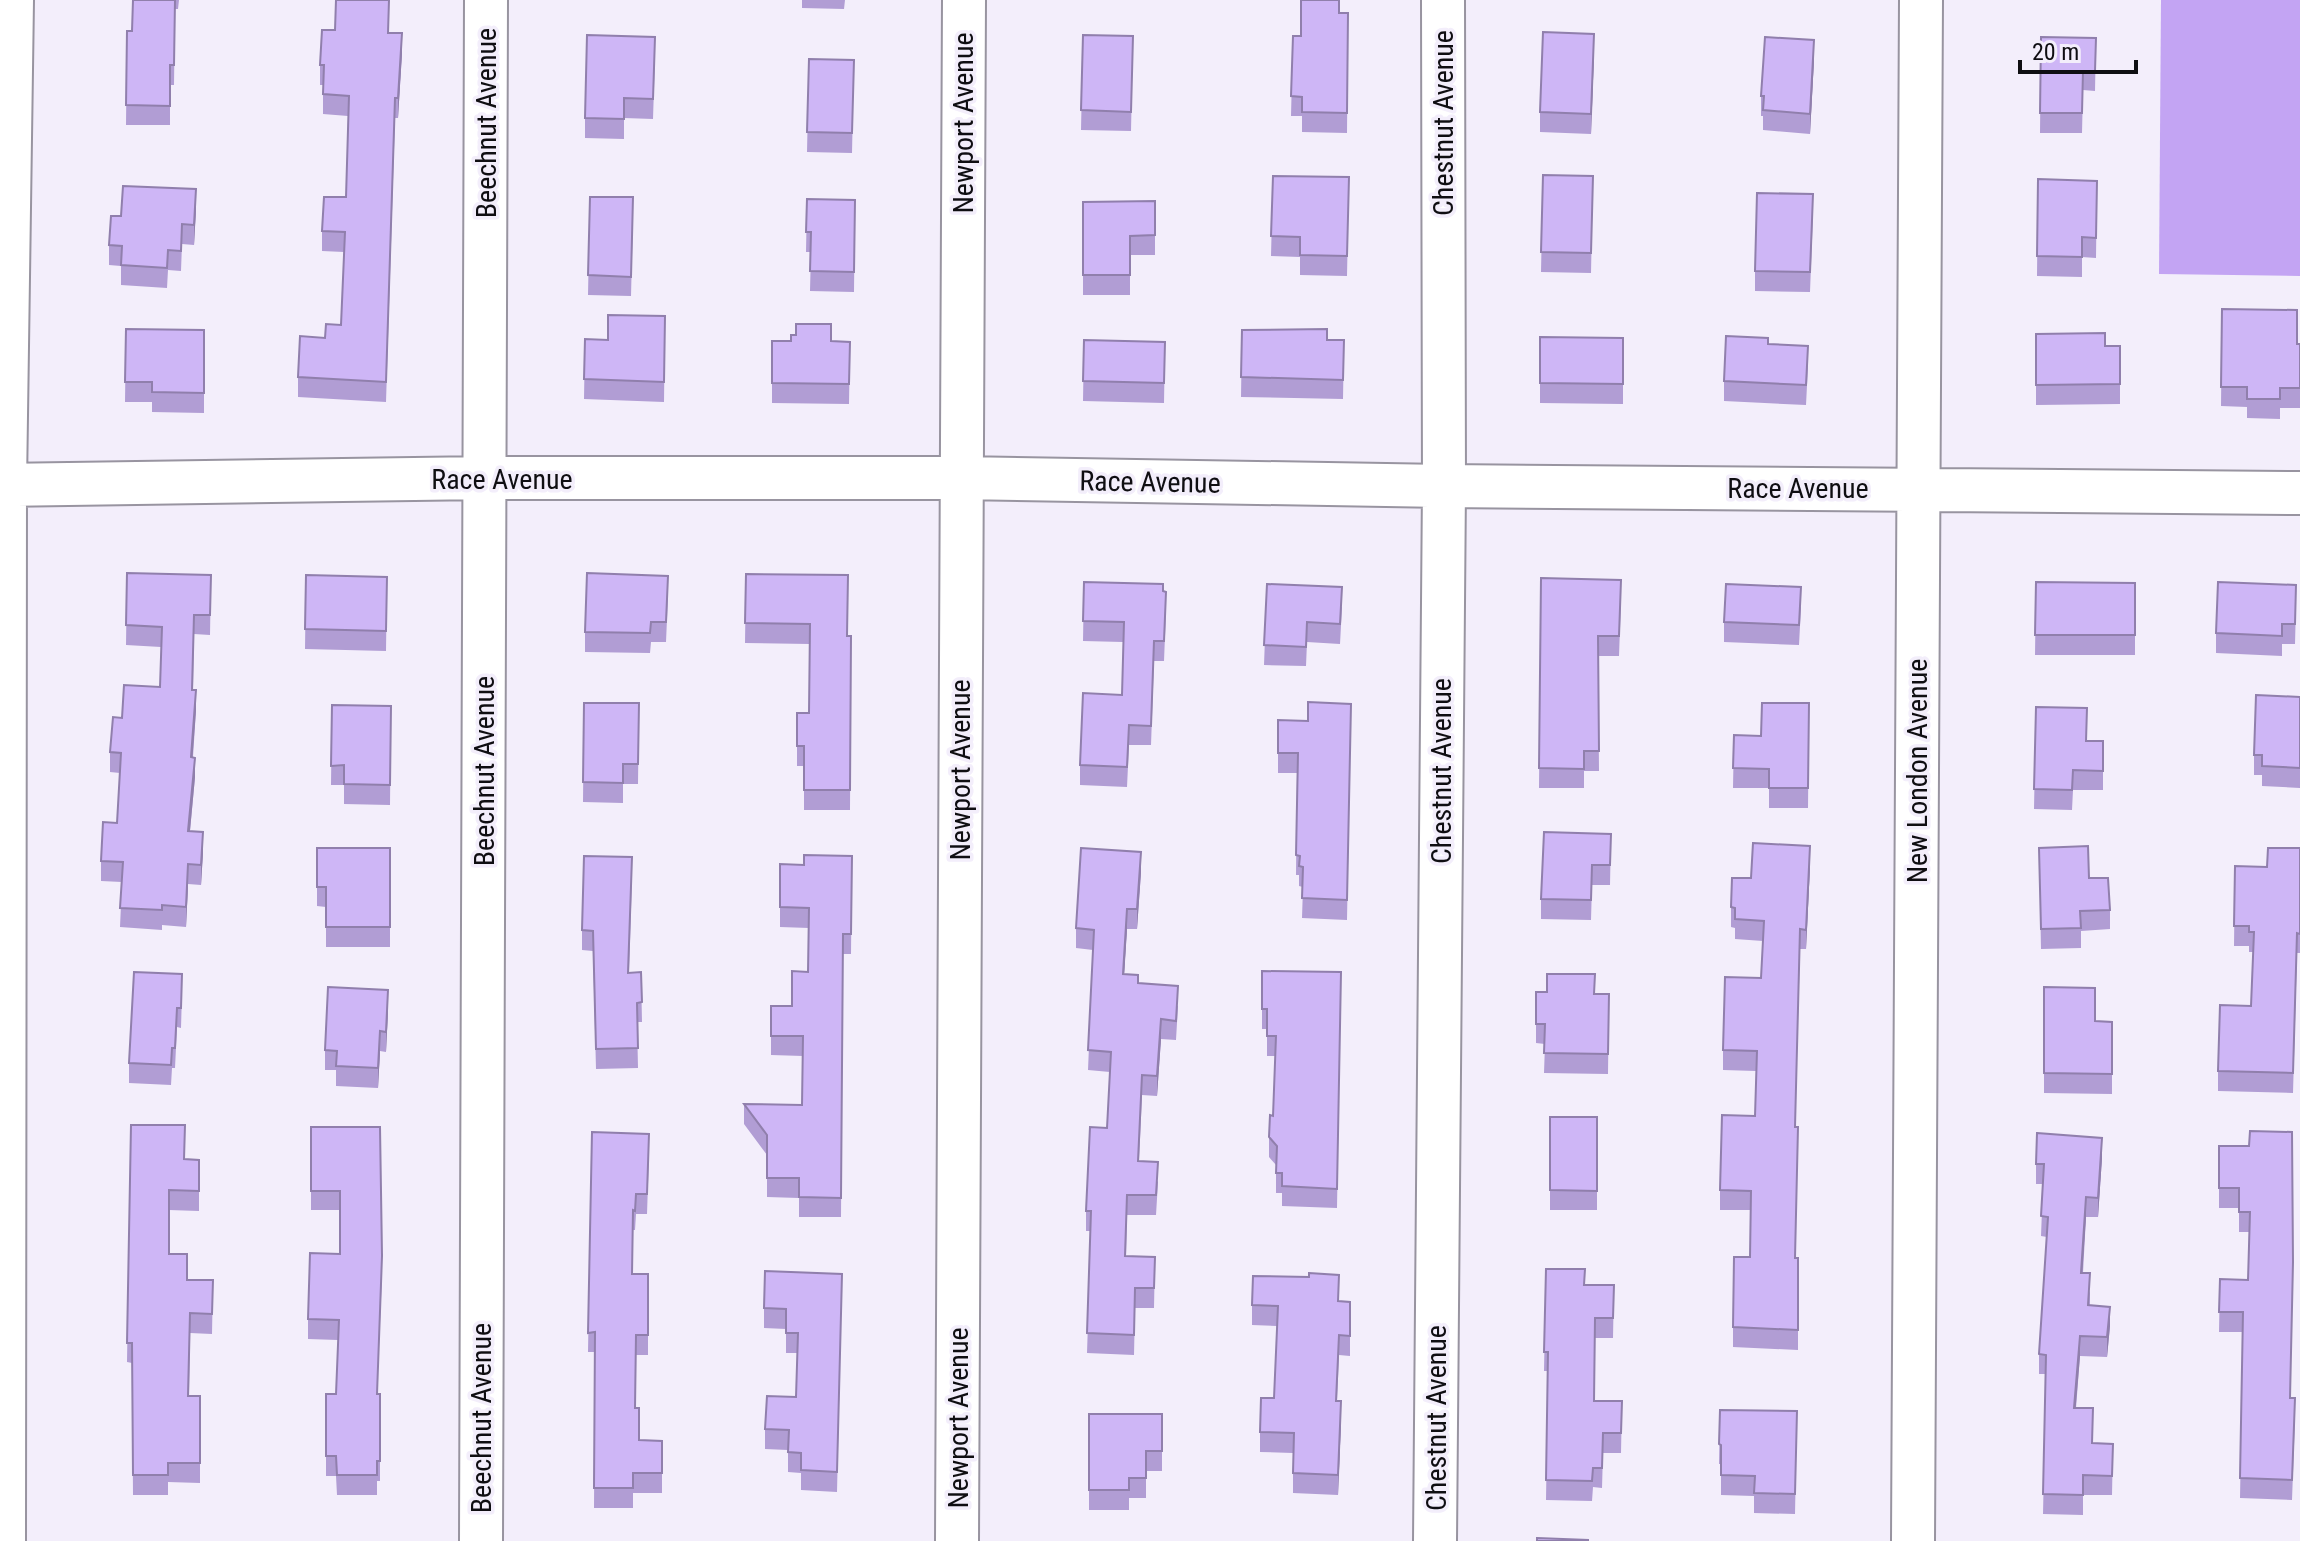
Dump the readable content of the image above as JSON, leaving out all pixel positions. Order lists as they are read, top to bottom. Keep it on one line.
{"streets":{"street":["Beechnut Avenue","Newport Avenue","Chestnut Avenue","Race Avenue","New London Avenue"]},"crossings":[["Beechnut Avenue","Race Avenue"],["Newport Avenue","Race Avenue"],["Chestnut Avenue","Race Avenue"],["Race Avenue","New London Avenue"]],"scale_bar":"20 m"}
